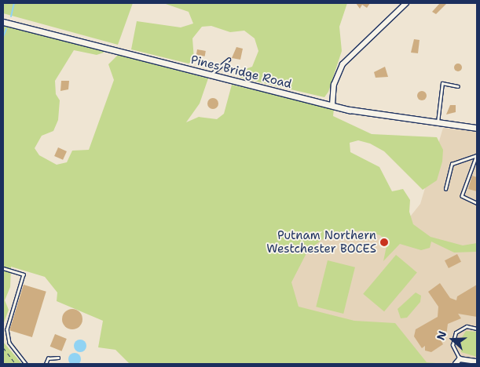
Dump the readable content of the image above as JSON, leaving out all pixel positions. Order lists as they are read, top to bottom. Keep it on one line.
{"streets":{"street":["Pines Bridge Road"]},"places":["Putnam Northern Westchester BOCES"],"north":"left"}
